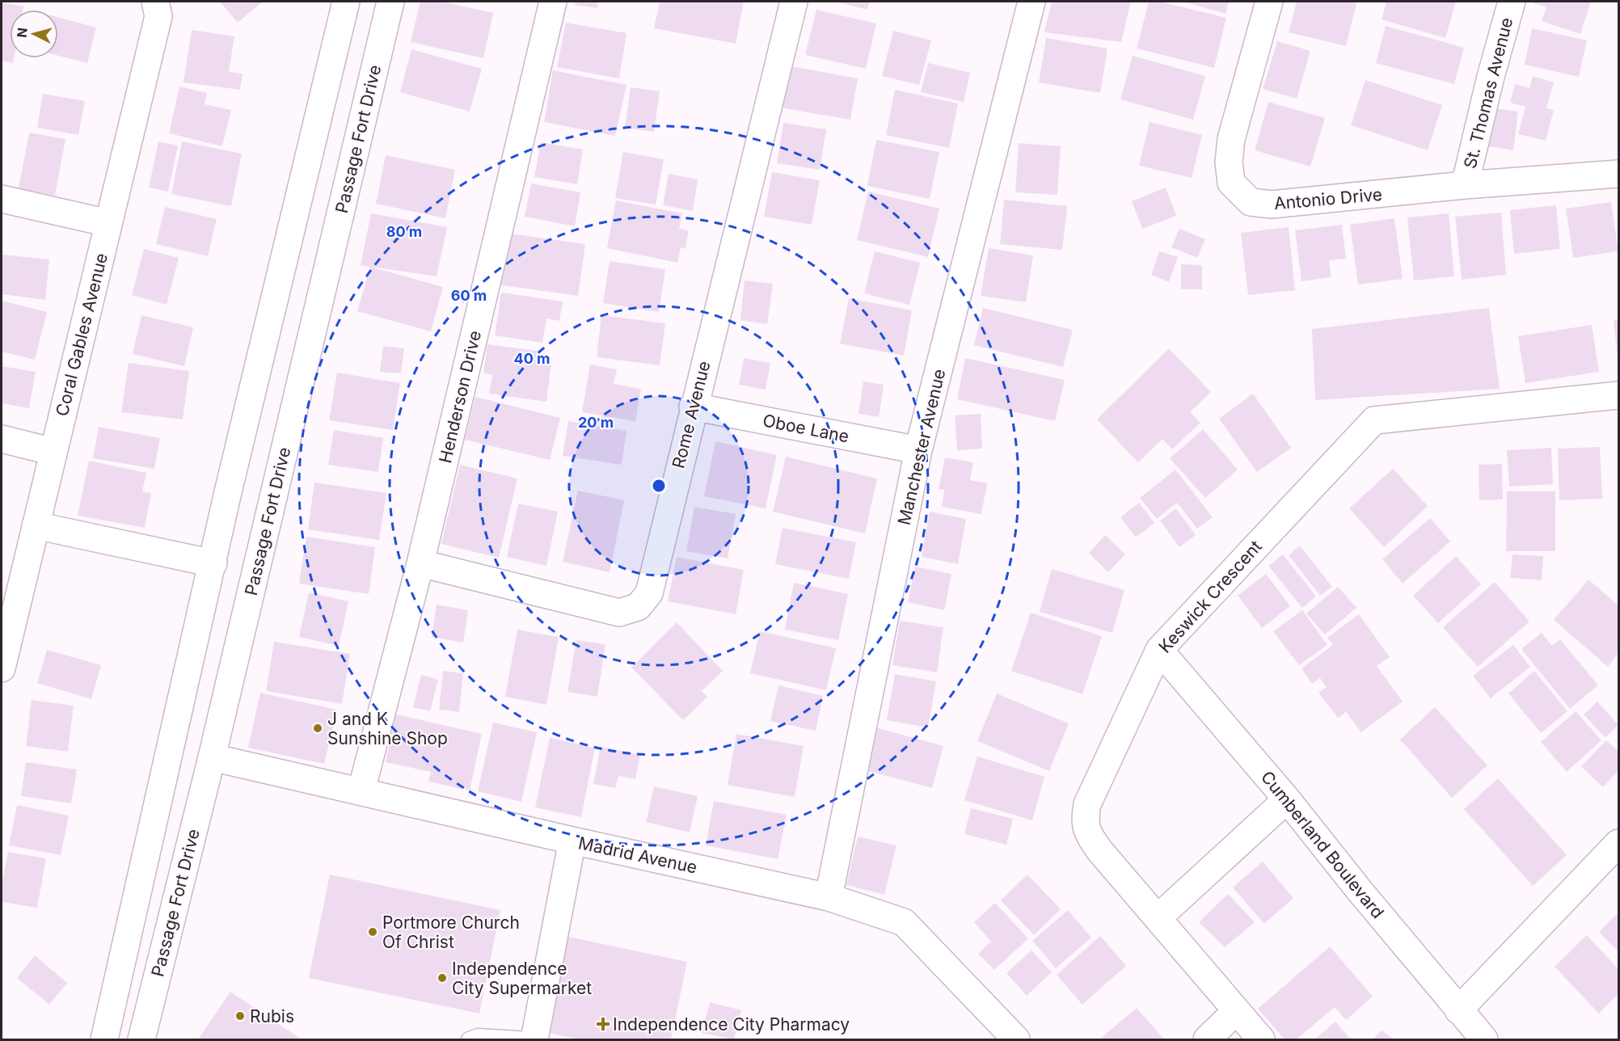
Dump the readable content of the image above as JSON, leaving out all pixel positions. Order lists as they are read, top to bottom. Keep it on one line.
{"streets":{"street":["St. Thomas Avenue","Passage Fort Drive","Antonio Drive","Coral Gables Avenue","Henderson Drive","Rome Avenue","Oboe Lane","Manchester Avenue","Keswick Crescent","Cumberland Boulevard","Madrid Avenue"]},"crossings":[["St. Thomas Avenue","Antonio Drive"],["Passage Fort Drive","Madrid Avenue"],["Henderson Drive","Rome Avenue"],["Henderson Drive","Madrid Avenue"],["Rome Avenue","Oboe Lane"],["Oboe Lane","Manchester Avenue"],["Manchester Avenue","Madrid Avenue"],["Keswick Crescent","Cumberland Boulevard"]],"places":{"other":["J and K Sunshine Shop","Portmore Church Of Christ","Independence City Supermarket","Rubis"],"health":["Independence City Pharmacy"]},"north":"left","rings":["80 m","60 m","40 m","20 m"]}
